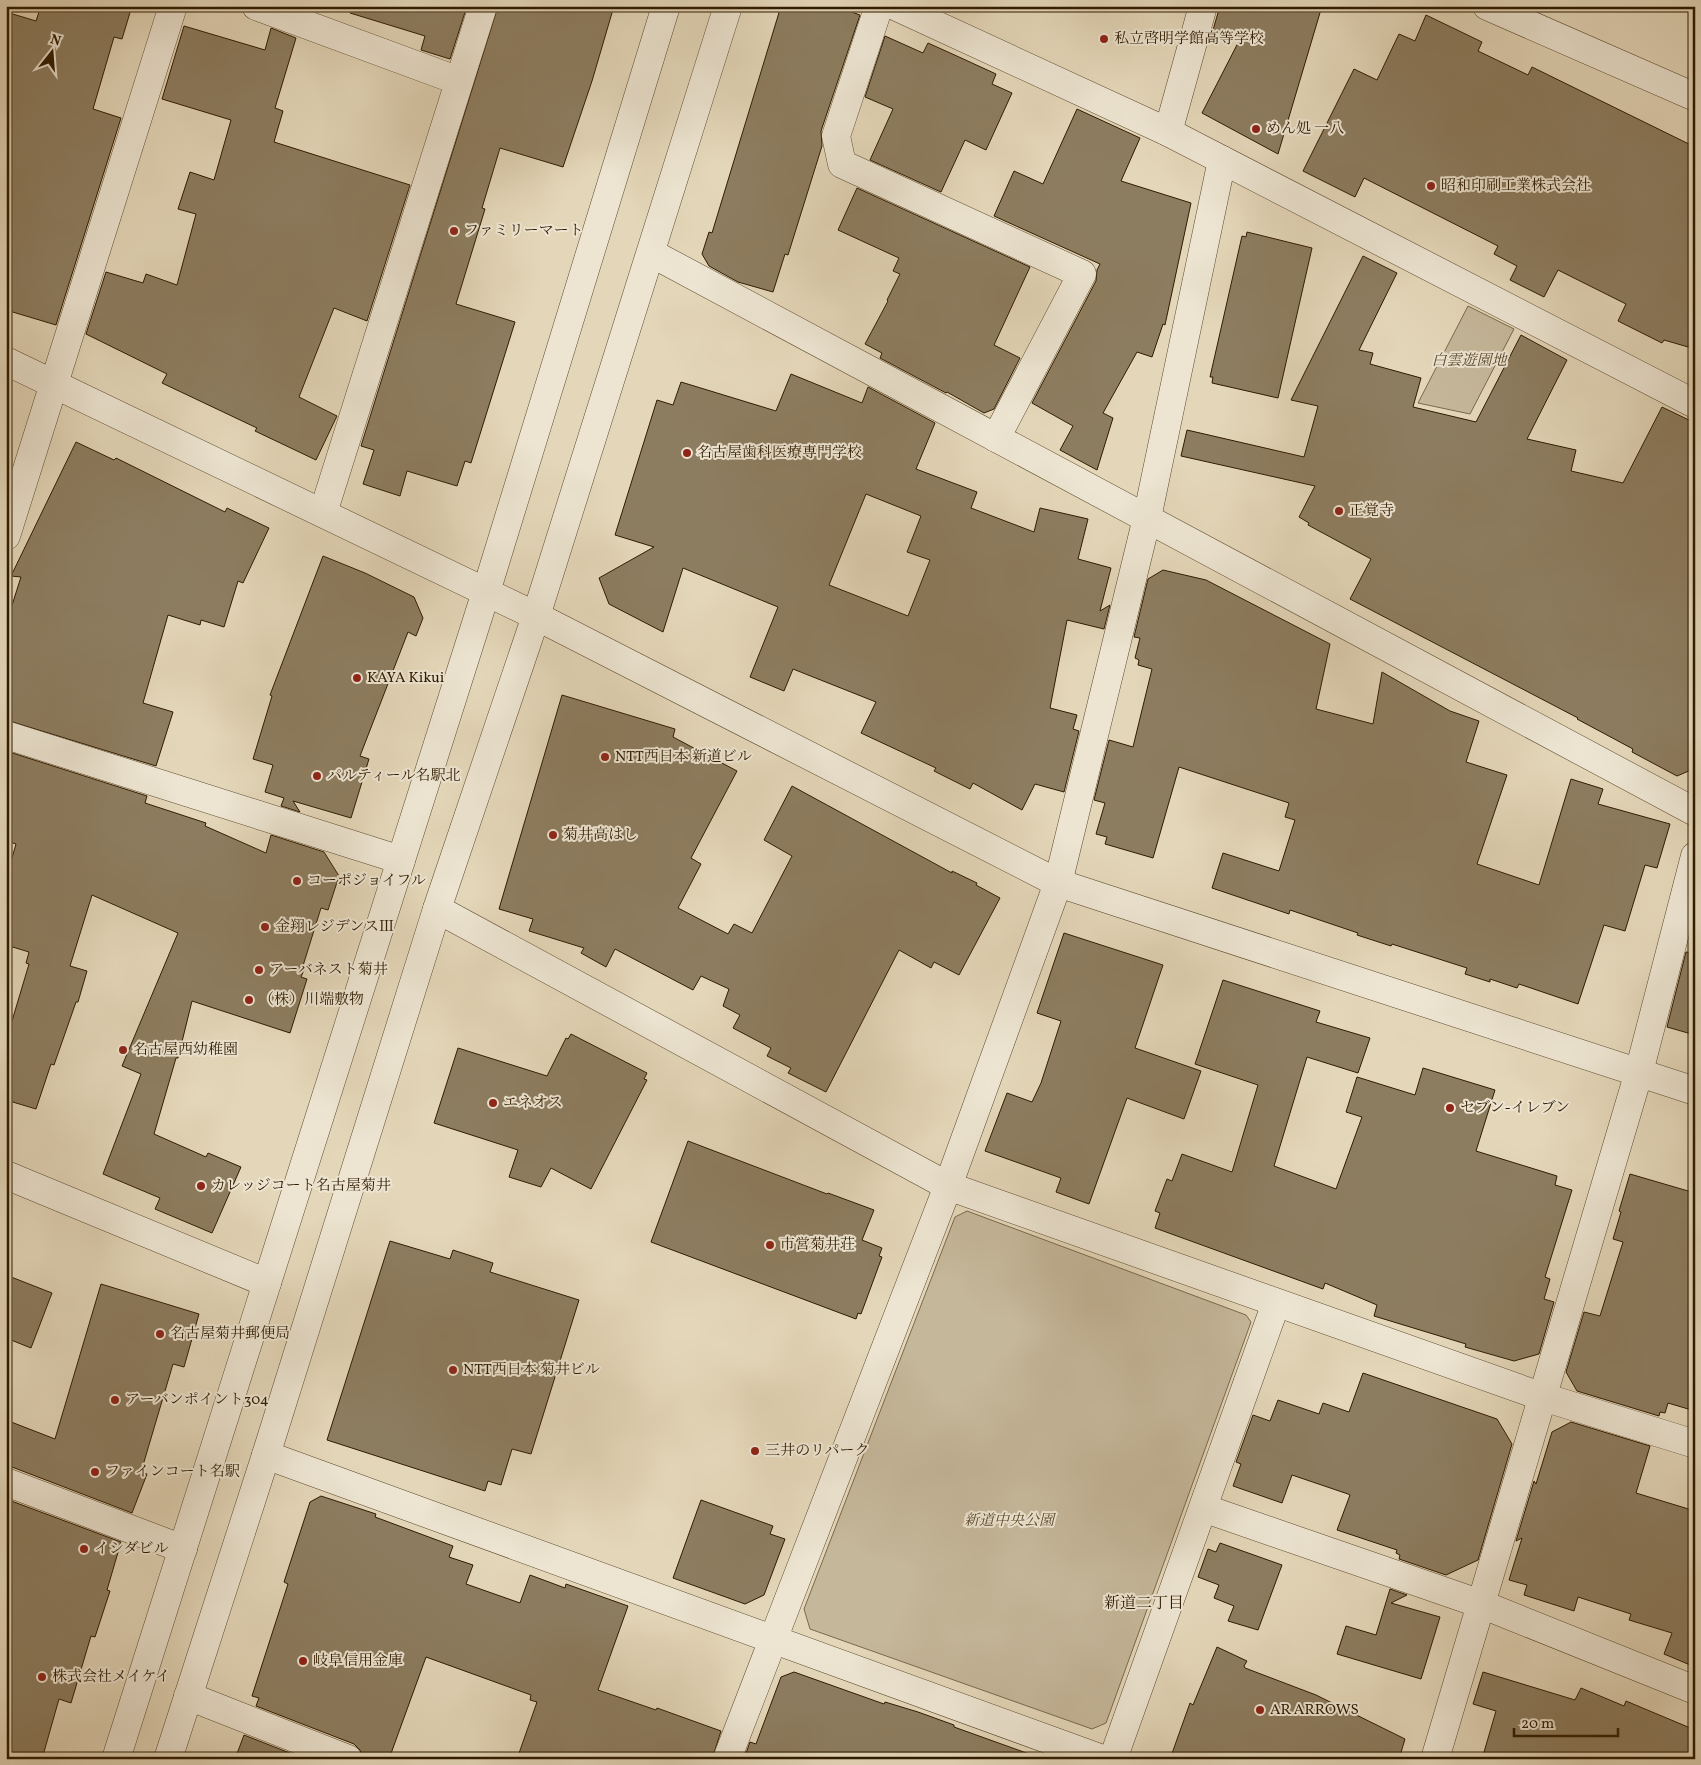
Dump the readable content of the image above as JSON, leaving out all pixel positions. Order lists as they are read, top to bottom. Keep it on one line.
{"districts":["新道二丁目"],"parks":["白雲遊園地","新道中央公園"],"places":["私立啓明学館高等学校","めん処 一八","昭和印刷工業株式会社","ファミリーマート","名古屋歯科医療専門学校","正覚寺","KAYA Kikui","NTT西日本 新道ビル","パルティール名駅北","菊井高はし","コーポジョイフル","金翔レジデンスⅢ","アーバネスト菊井","（株）川端敷物","名古屋西幼稚園","エネオス","セブン-イレブン","カレッジコート名古屋菊井","市営菊井荘","名古屋菊井郵便局","NTT西日本 菊井ビル","アーバンポイント304","三井のリパーク","ファインコート名駅","イシダビル","岐阜信用金庫","株式会社メイケイ","AR ARROWS"],"scale_bar":"20 m","north":"top"}
